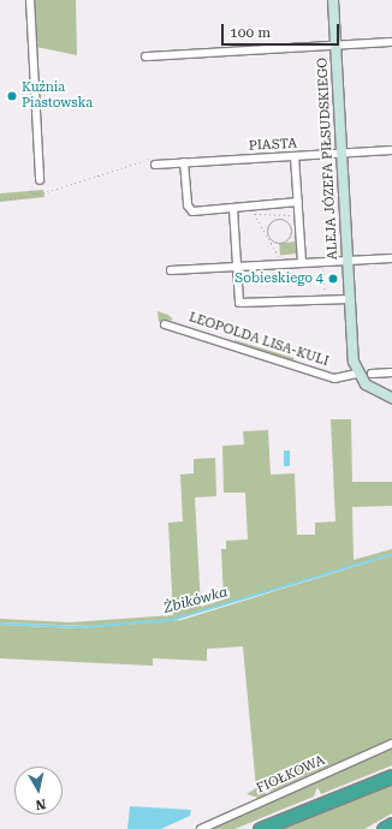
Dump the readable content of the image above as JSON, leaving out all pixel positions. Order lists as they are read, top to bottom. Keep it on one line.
{"streets":{"street":["PIASTA","ALEJA JÓZEFA PIŁSUDSKIEGO","LEOPOLDA LISA-KULI","FIOŁKOWA"]},"crossings":[["PIASTA","ALEJA JÓZEFA PIŁSUDSKIEGO"],["ALEJA JÓZEFA PIŁSUDSKIEGO","LEOPOLDA LISA-KULI"]],"water":["Żbikówka"],"places":["Kuźnia Piastowska","Sobieskiego 4"],"scale_bar":"100 m","north":"bottom"}
